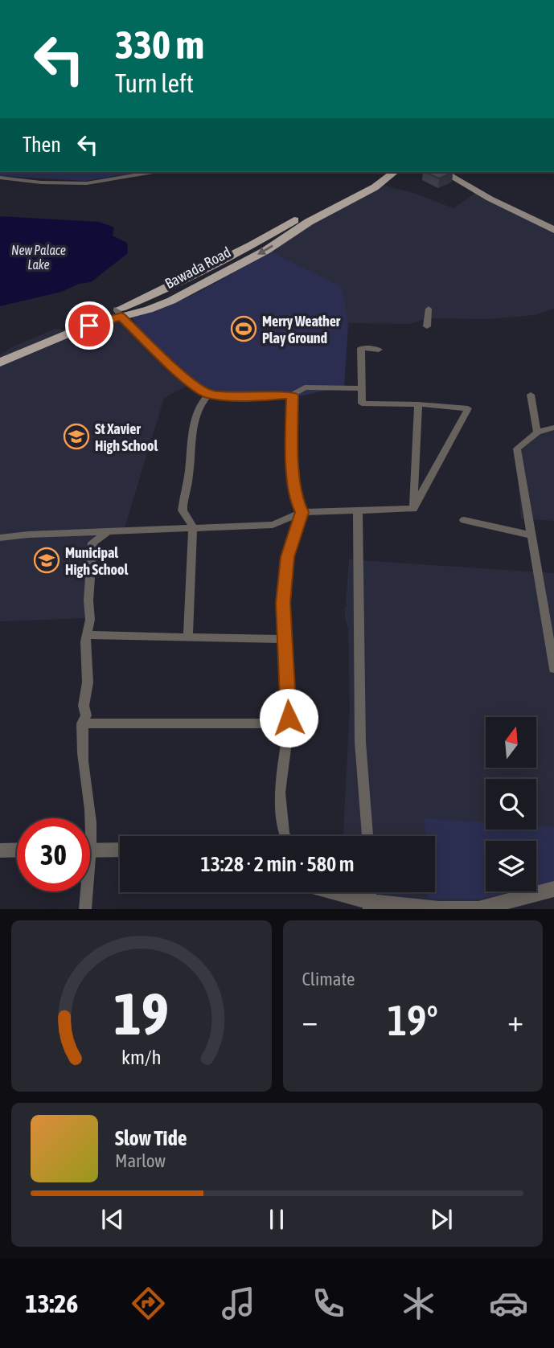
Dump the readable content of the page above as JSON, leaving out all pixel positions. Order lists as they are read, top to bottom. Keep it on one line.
{"streets":{"main road":["Bawada Road"]},"water":["New Palace Lake"],"places":{"sports":["Merry Weather Play Ground"],"school or university":["St Xavier High School","Municipal High School"]},"north":"top","page":{"turn":["330 m","Turn left"],"then":"Then","limit":"30","trip":"13:28 · 2 min · 580 m","tile":"Climate","heat":["−","19°","+"],"song":["Slow Tide","Marlow"],"tabs":"13:26","gauge":["19","km/h"]}}
